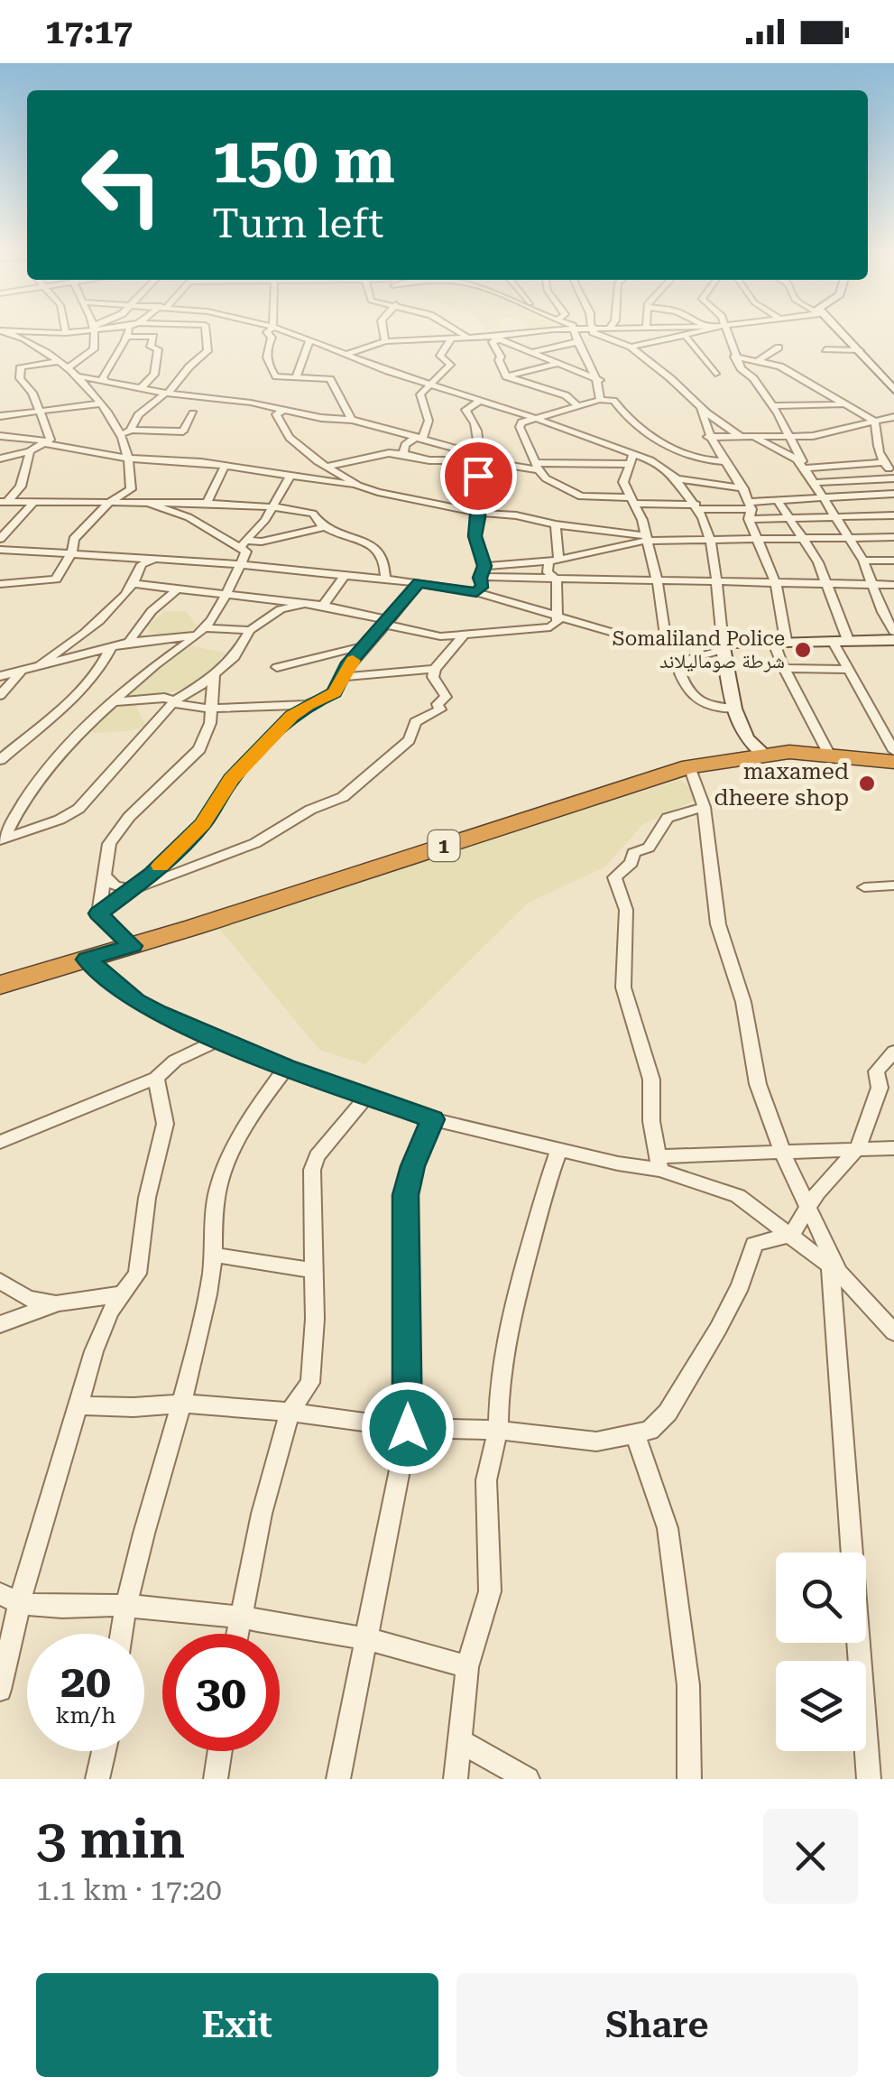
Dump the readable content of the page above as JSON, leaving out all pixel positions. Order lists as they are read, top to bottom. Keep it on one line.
{"streets":{"highway":["1"]},"places":["Somaliland Police شرطة صوماليلاند","maxamed dheere shop"],"page":{"status":"17:17","turn":["150 m","Turn left"],"speed":"20 km/h","limit":"30","heading":["3 min","1.1 km · 17:20"],"buttons":["Exit","Share"]}}
